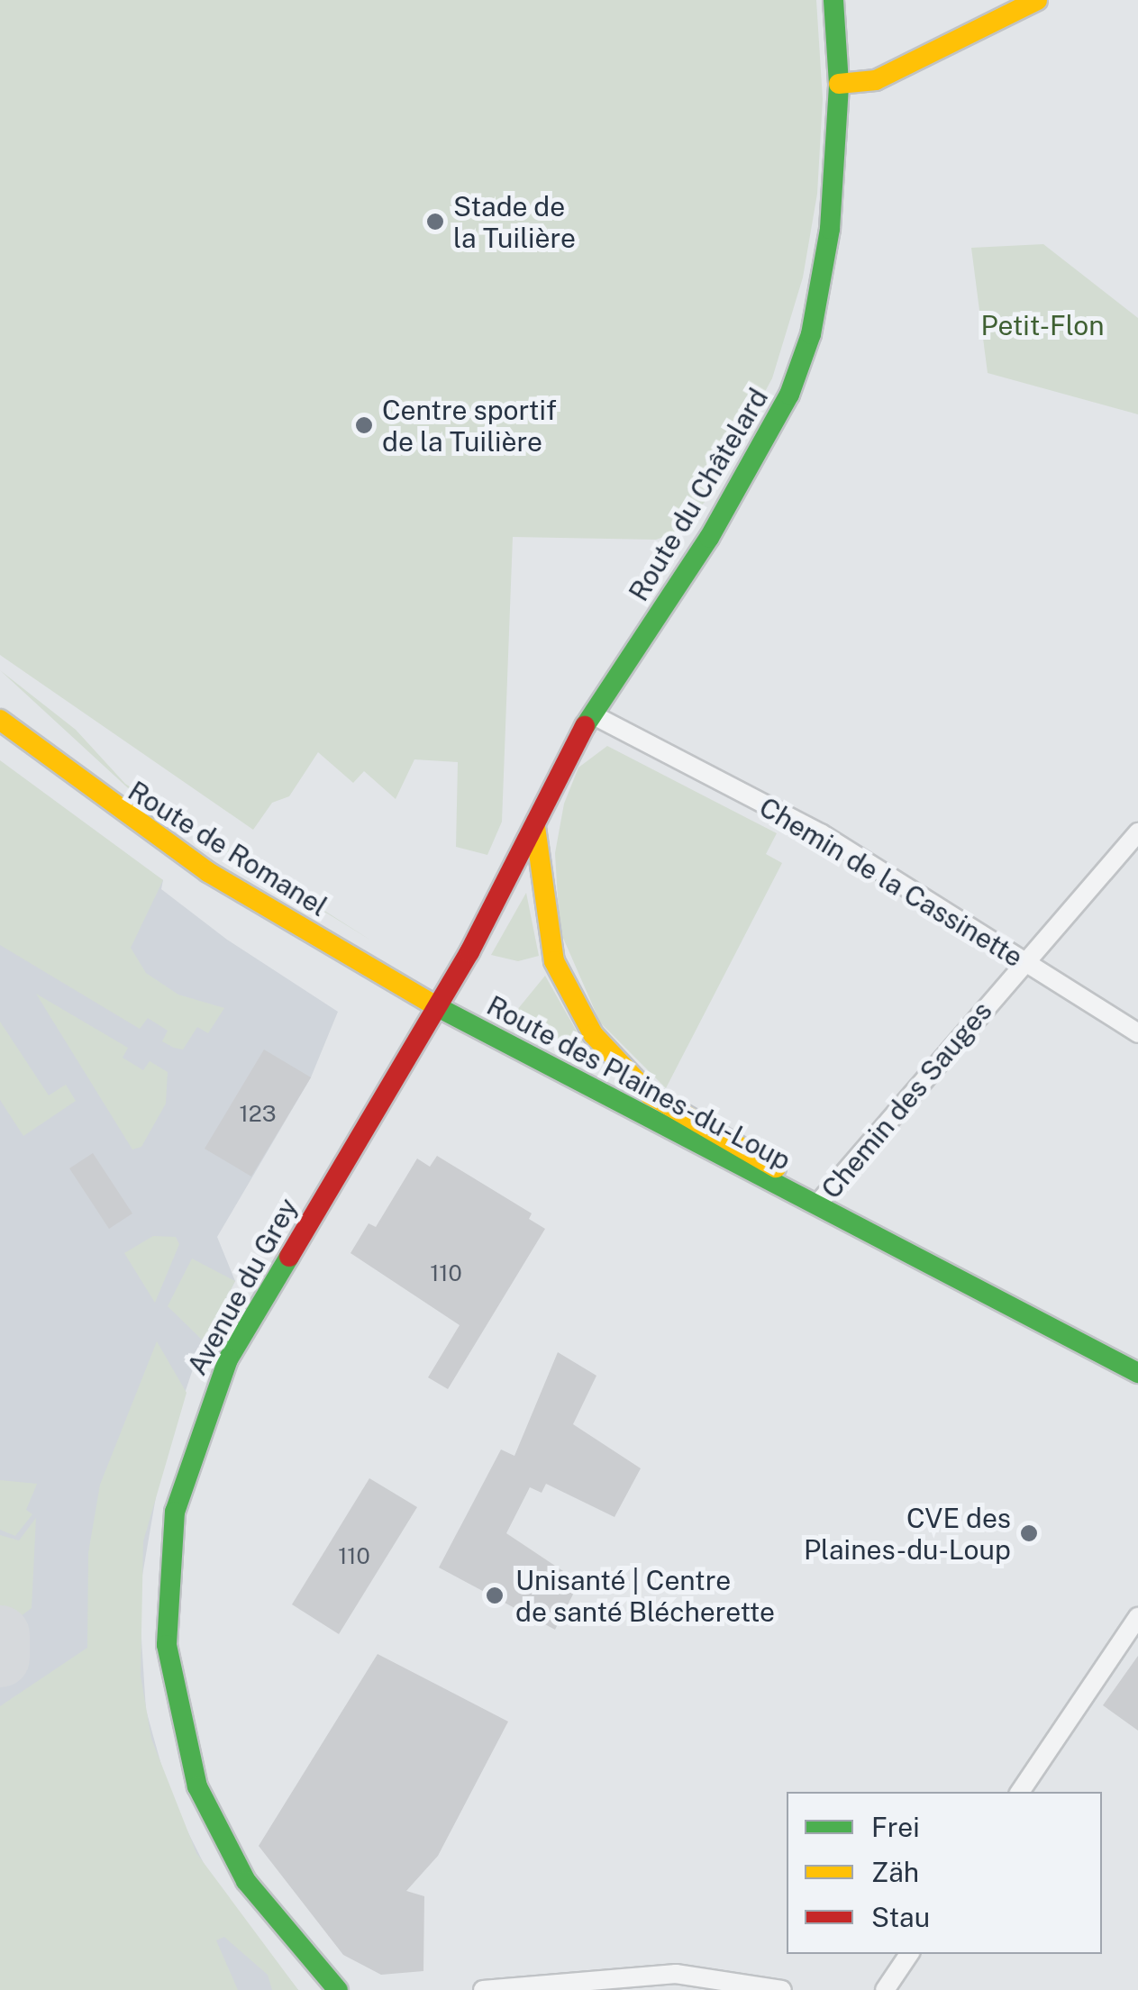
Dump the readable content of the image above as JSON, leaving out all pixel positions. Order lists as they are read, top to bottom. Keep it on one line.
{"streets":{"main road":["Route du Châtelard","Route de Romanel","Route des Plaines-du-Loup","Avenue du Grey"],"street":["Chemin de la Cassinette","Chemin des Sauges"]},"crossings":[["Route du Châtelard","Chemin de la Cassinette"],["Route du Châtelard","Route des Plaines-du-Loup"],["Route du Châtelard","Avenue du Grey"],["Route de Romanel","Route des Plaines-du-Loup"],["Route de Romanel","Avenue du Grey"],["Chemin de la Cassinette","Chemin des Sauges"],["Route des Plaines-du-Loup","Chemin des Sauges"],["Route des Plaines-du-Loup","Avenue du Grey"]],"parks":["Petit-Flon"],"places":["Stade de la Tuilière","Centre sportif de la Tuilière","CVE des Plaines-du-Loup","Unisanté | Centre de santé Blécherette"],"house_numbers":["123","110","110"],"legend":["Frei","Zäh","Stau"]}
